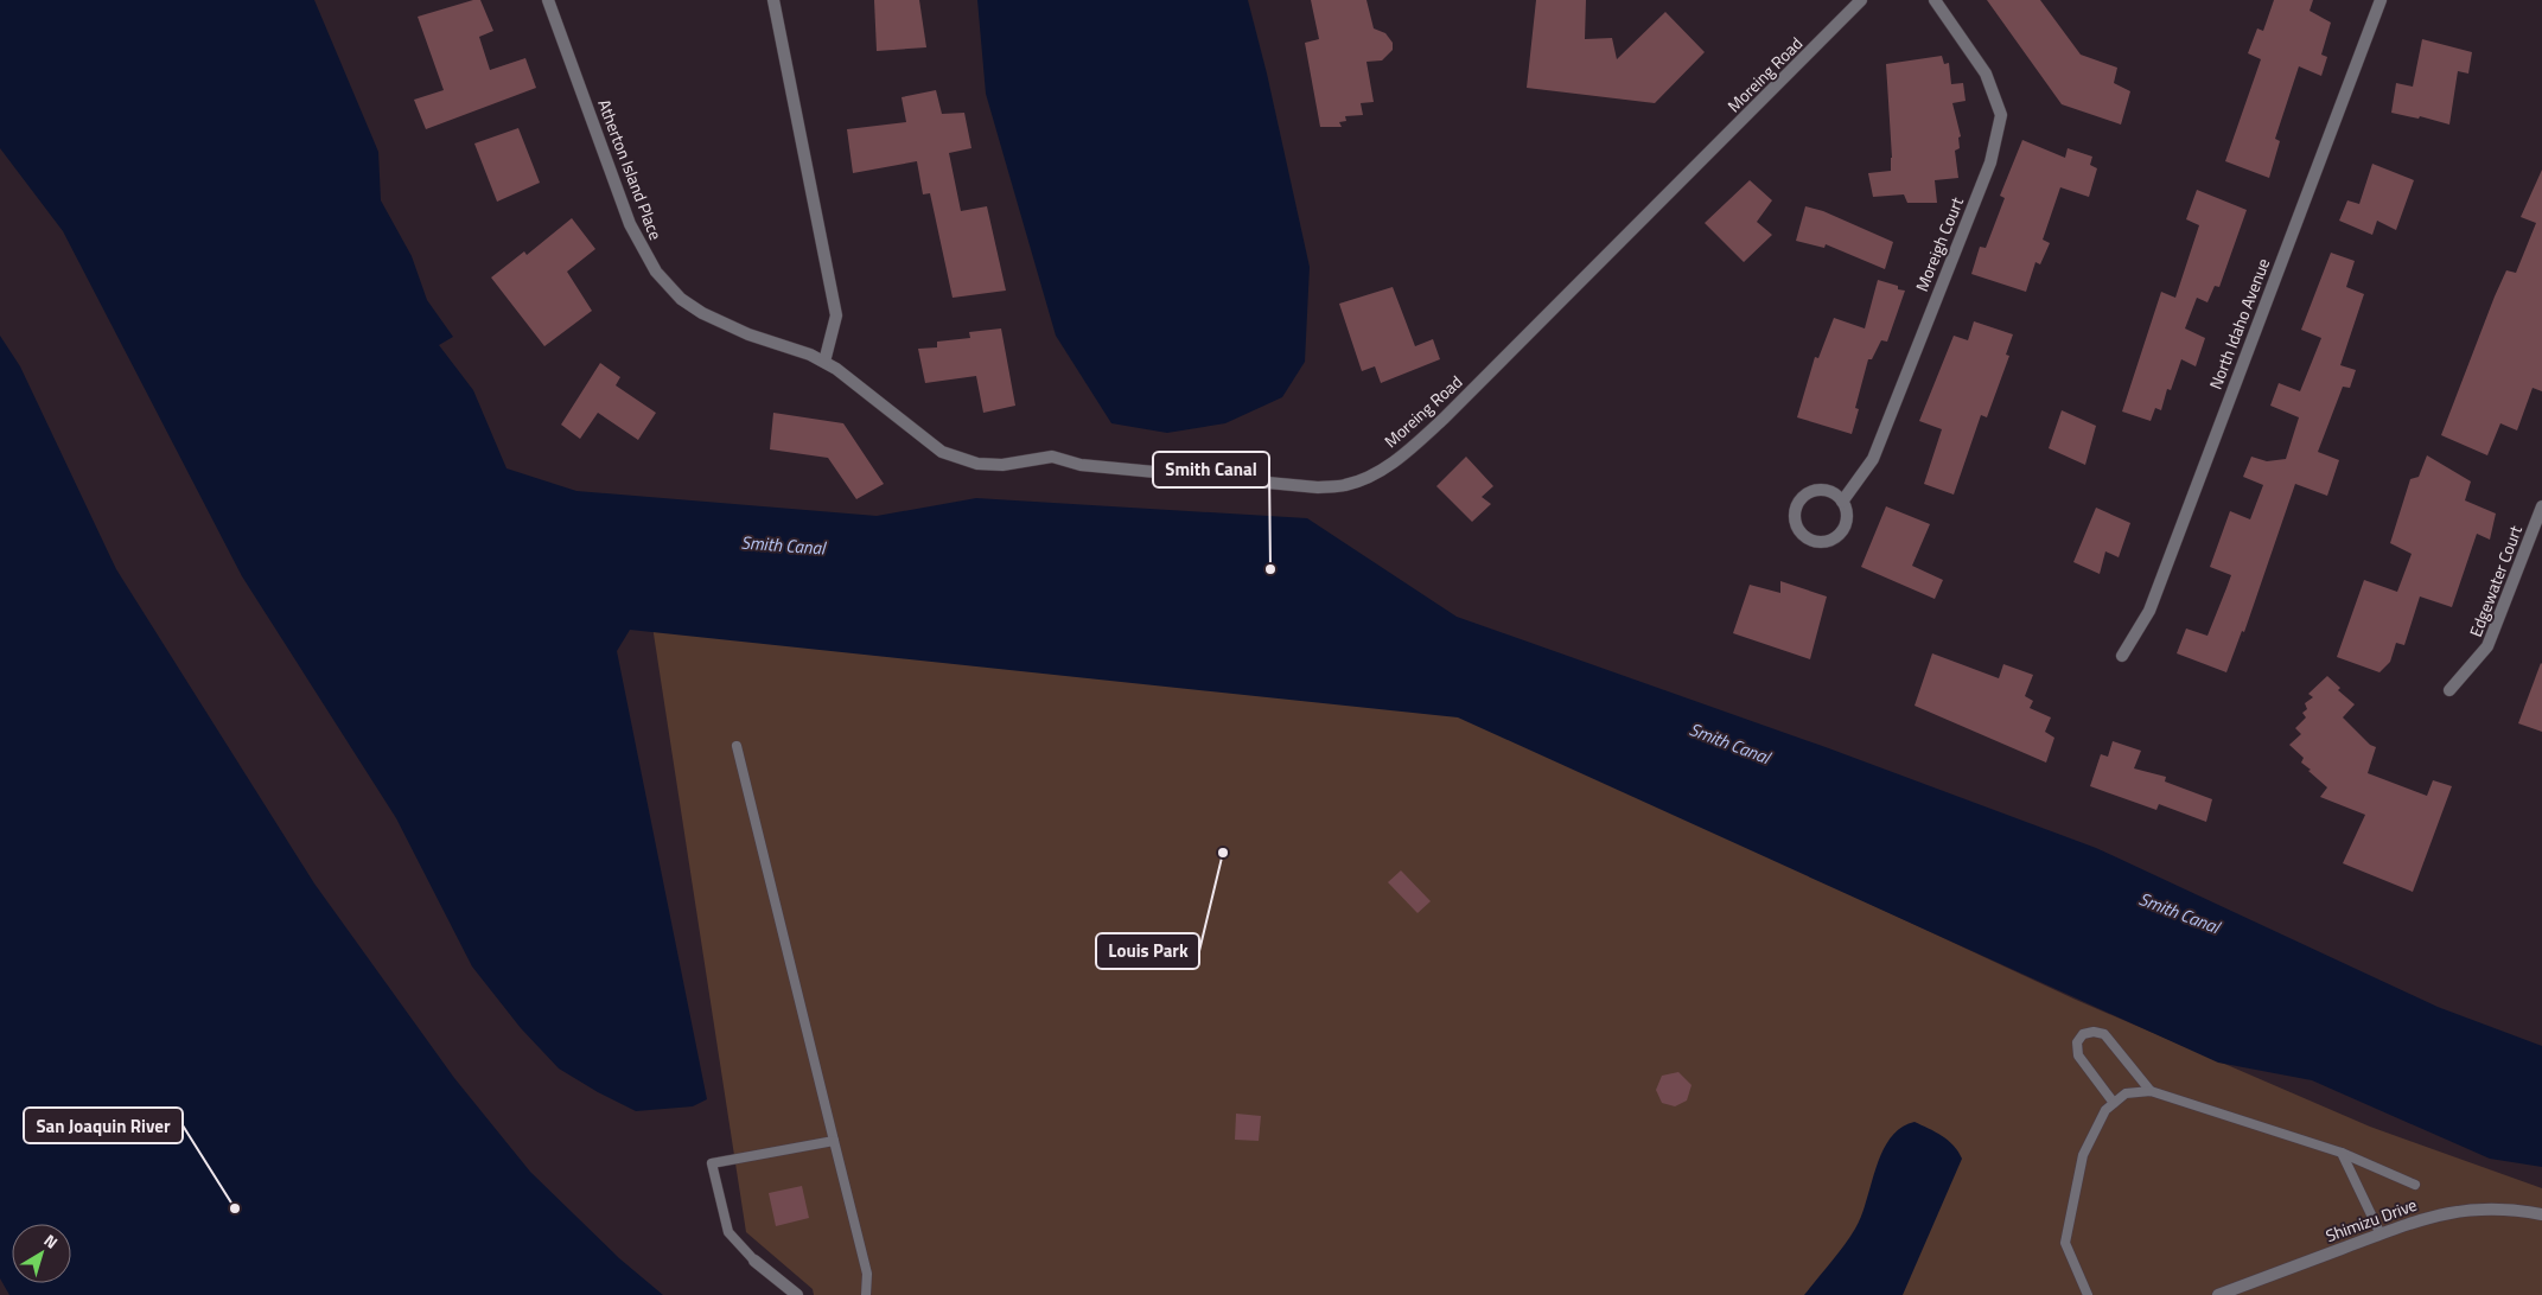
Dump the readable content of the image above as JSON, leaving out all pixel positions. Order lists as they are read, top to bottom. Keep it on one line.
{"streets":{"street":["Moreing Road","Atherton Island Place","Moreigh Court","North Idaho Avenue","Edgewater Court","Shimizu Drive"]},"crossings":[["Moreing Road","Atherton Island Place"]],"water":["Smith Canal"],"places":["Smith Canal","Louis Park","San Joaquin River"],"north":"top right"}
